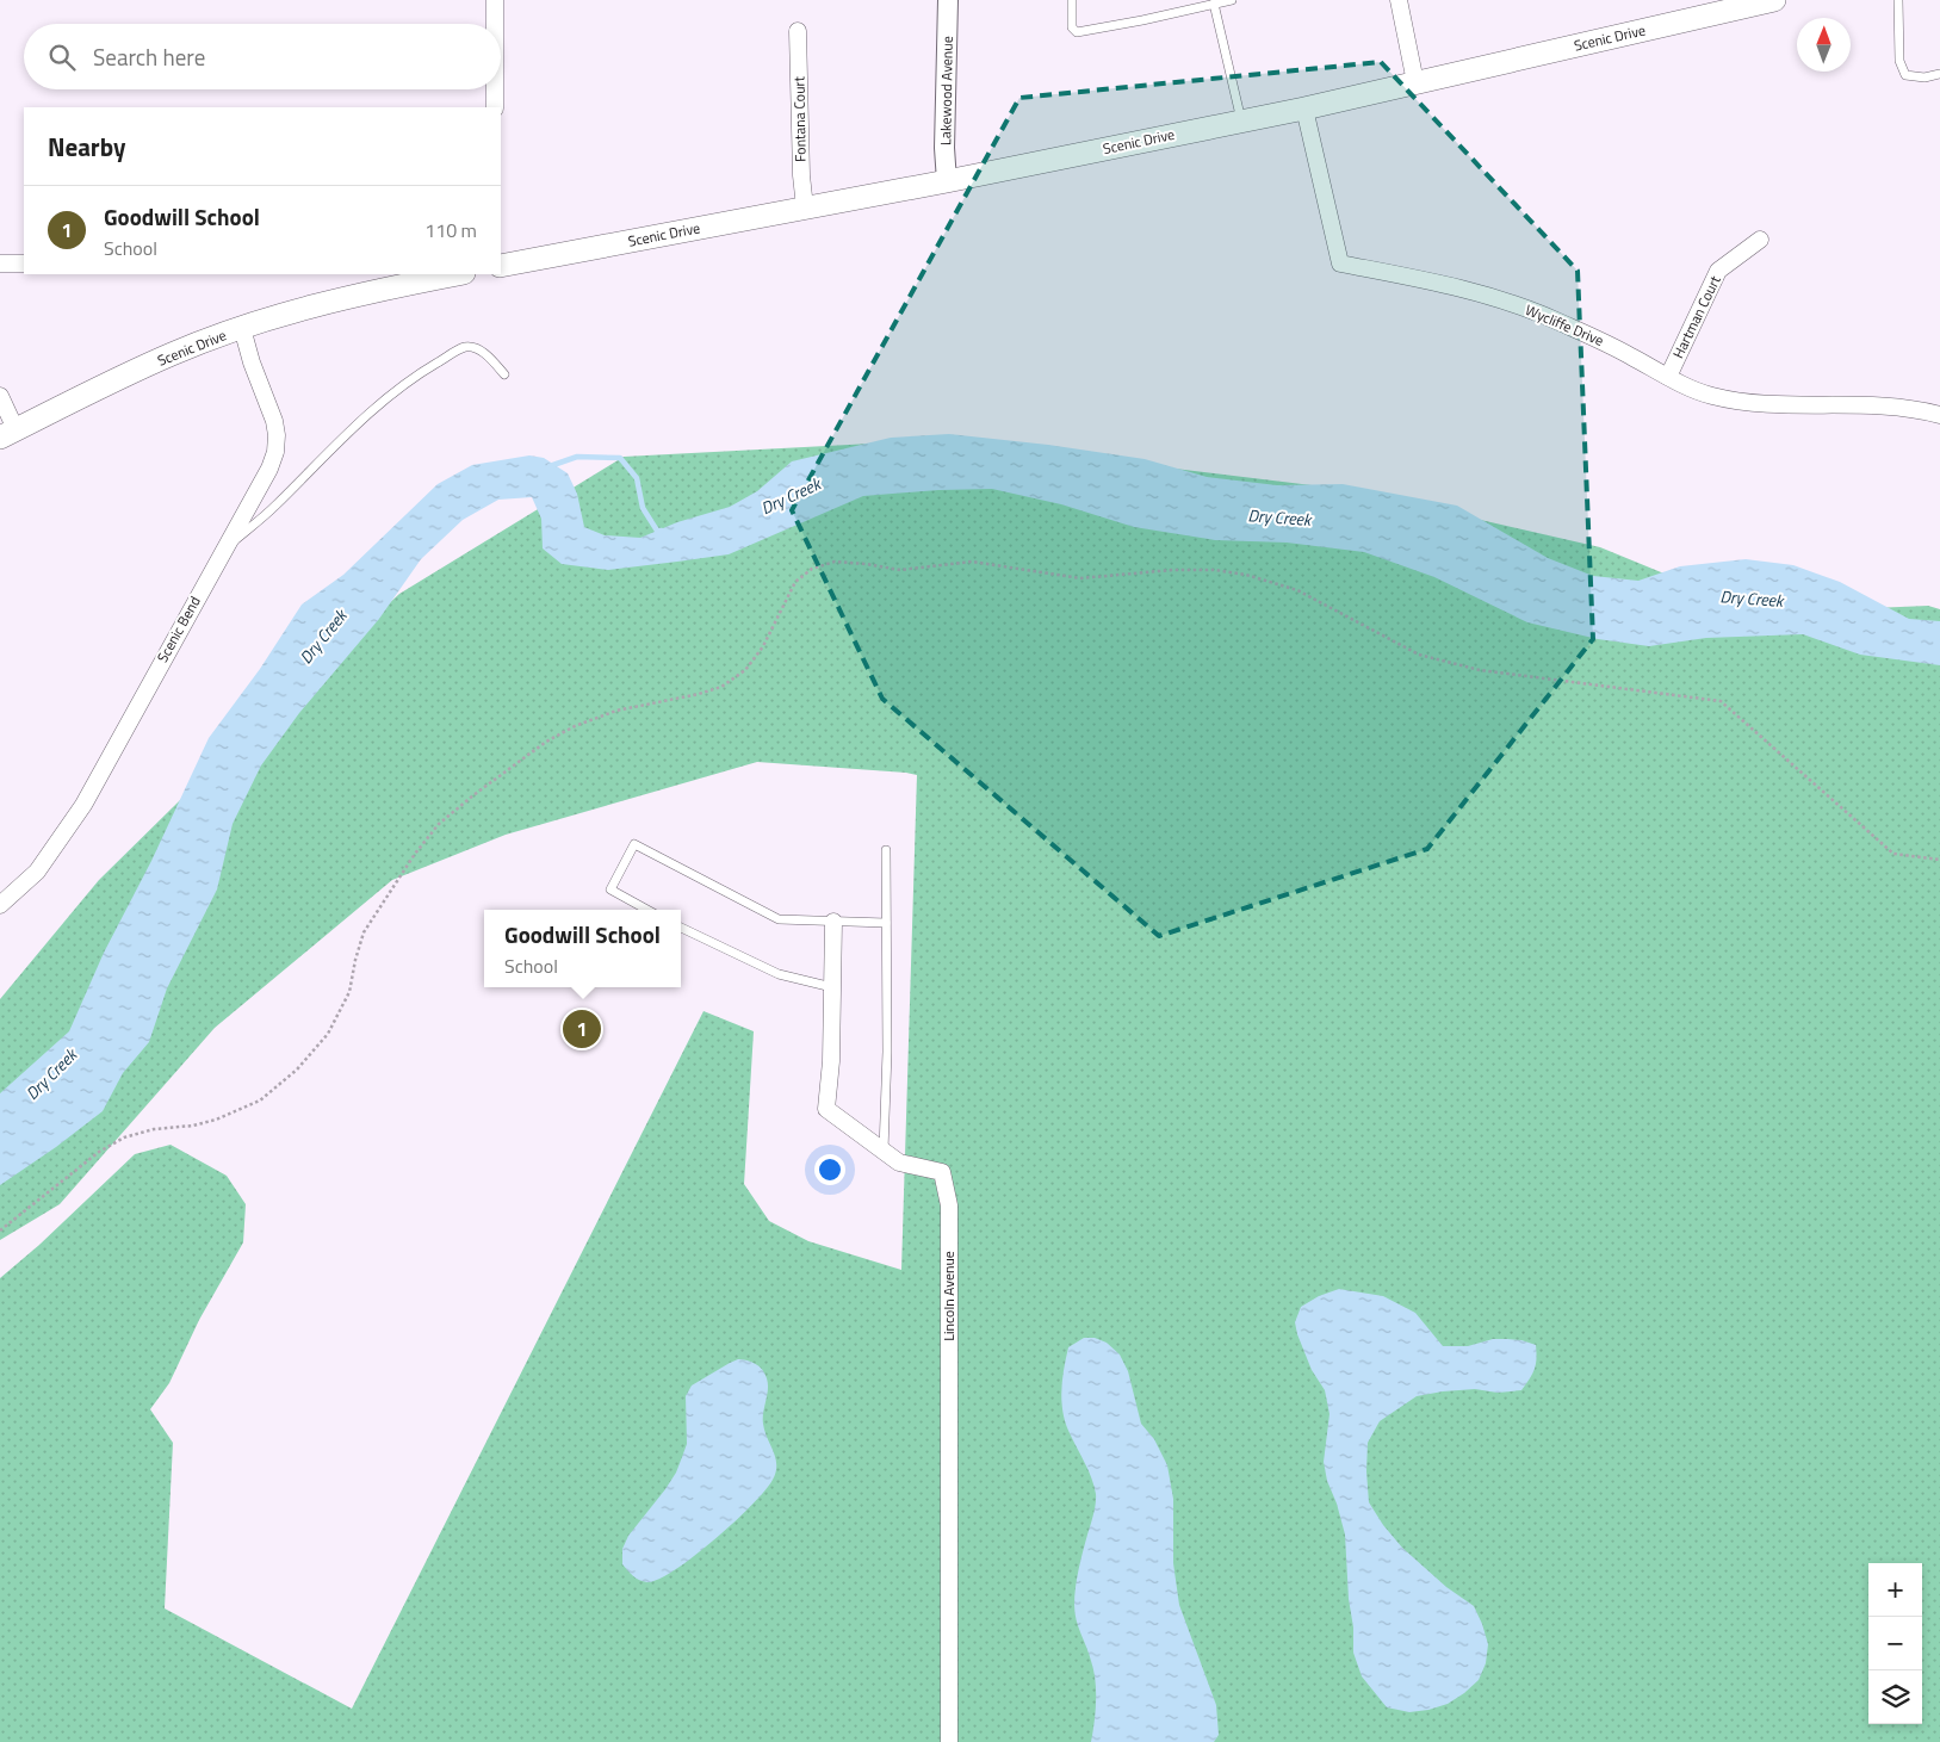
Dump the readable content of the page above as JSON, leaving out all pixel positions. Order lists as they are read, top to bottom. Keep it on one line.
{"streets":{"main road":["Scenic Drive"],"street":["Lakewood Avenue","Fontana Court","Hartman Court","Wycliffe Drive","Scenic Bend","Lincoln Avenue"]},"crossings":[["Scenic Drive","Lakewood Avenue"],["Scenic Drive","Fontana Court"],["Scenic Drive","Wycliffe Drive"],["Scenic Drive","Scenic Bend"],["Hartman Court","Wycliffe Drive"]],"water":["Dry Creek"],"north":"top","page":{"search":"Search here","heading":"Nearby","list":[{"mark":"1","name":"Goodwill School","note":"School","value":"110 m"}],"popup":["Goodwill School","School"],"pins":"1","map_buttons":["+","−"]}}
